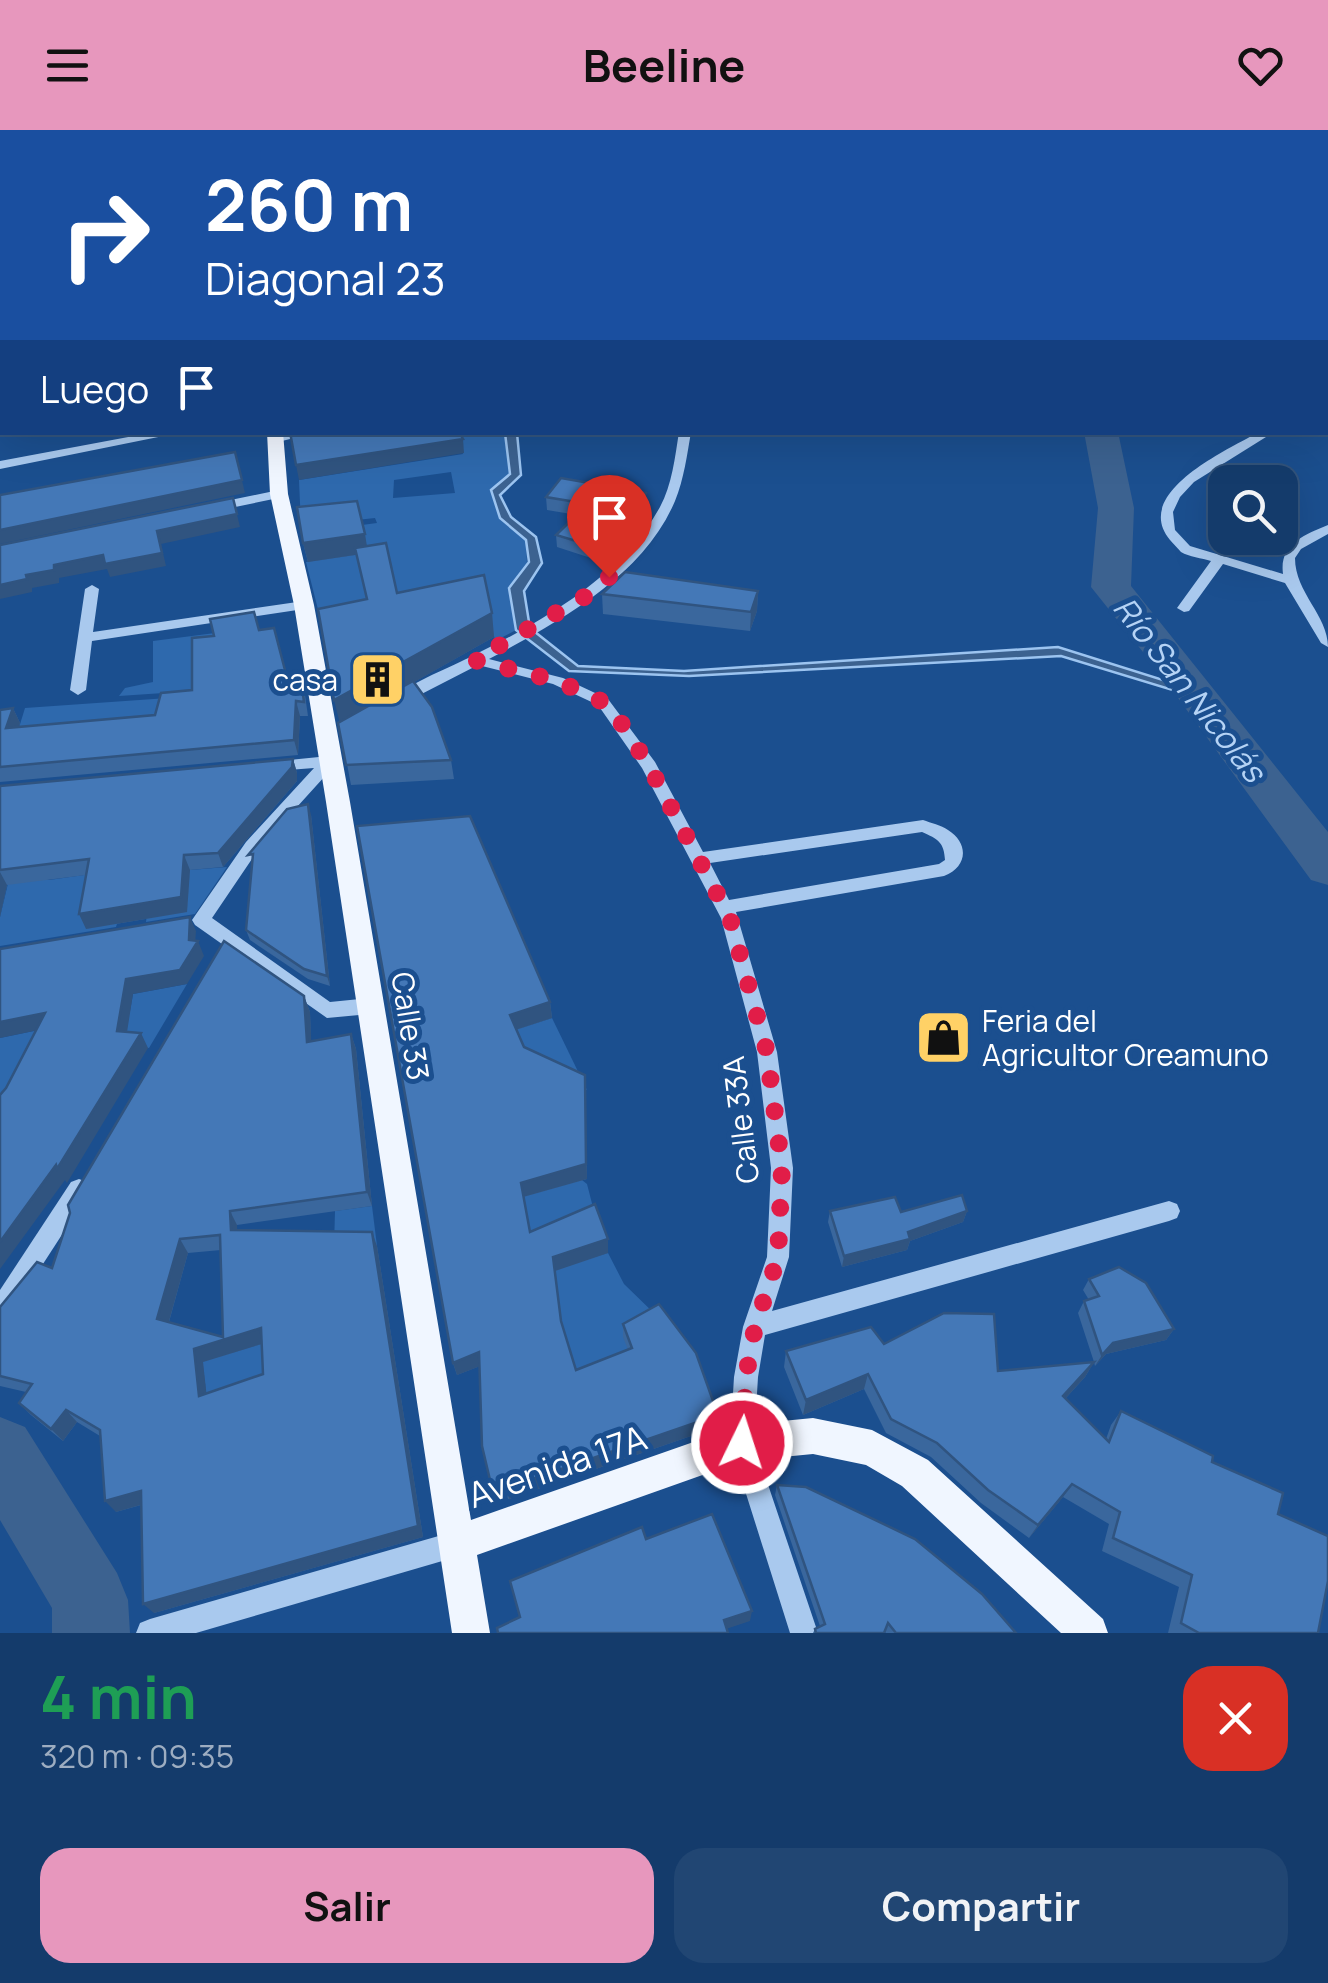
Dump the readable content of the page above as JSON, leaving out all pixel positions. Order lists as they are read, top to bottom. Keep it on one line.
{"streets":{"main road":["Calle 33","Avenida 17A"],"street":["Calle 33A"]},"crossings":[["Calle 33","Avenida 17A"],["Calle 33A","Avenida 17A"]],"water":["Río San Nicolás"],"places":{"building":["casa"],"shop":["Feria del Agricultor Oreamuno"]},"page":{"header":"Beeline","turn":["260 m","Diagonal 23"],"then":"Luego","heading":["4 min","320 m · 09:35"],"buttons":["Salir","Compartir"]}}
